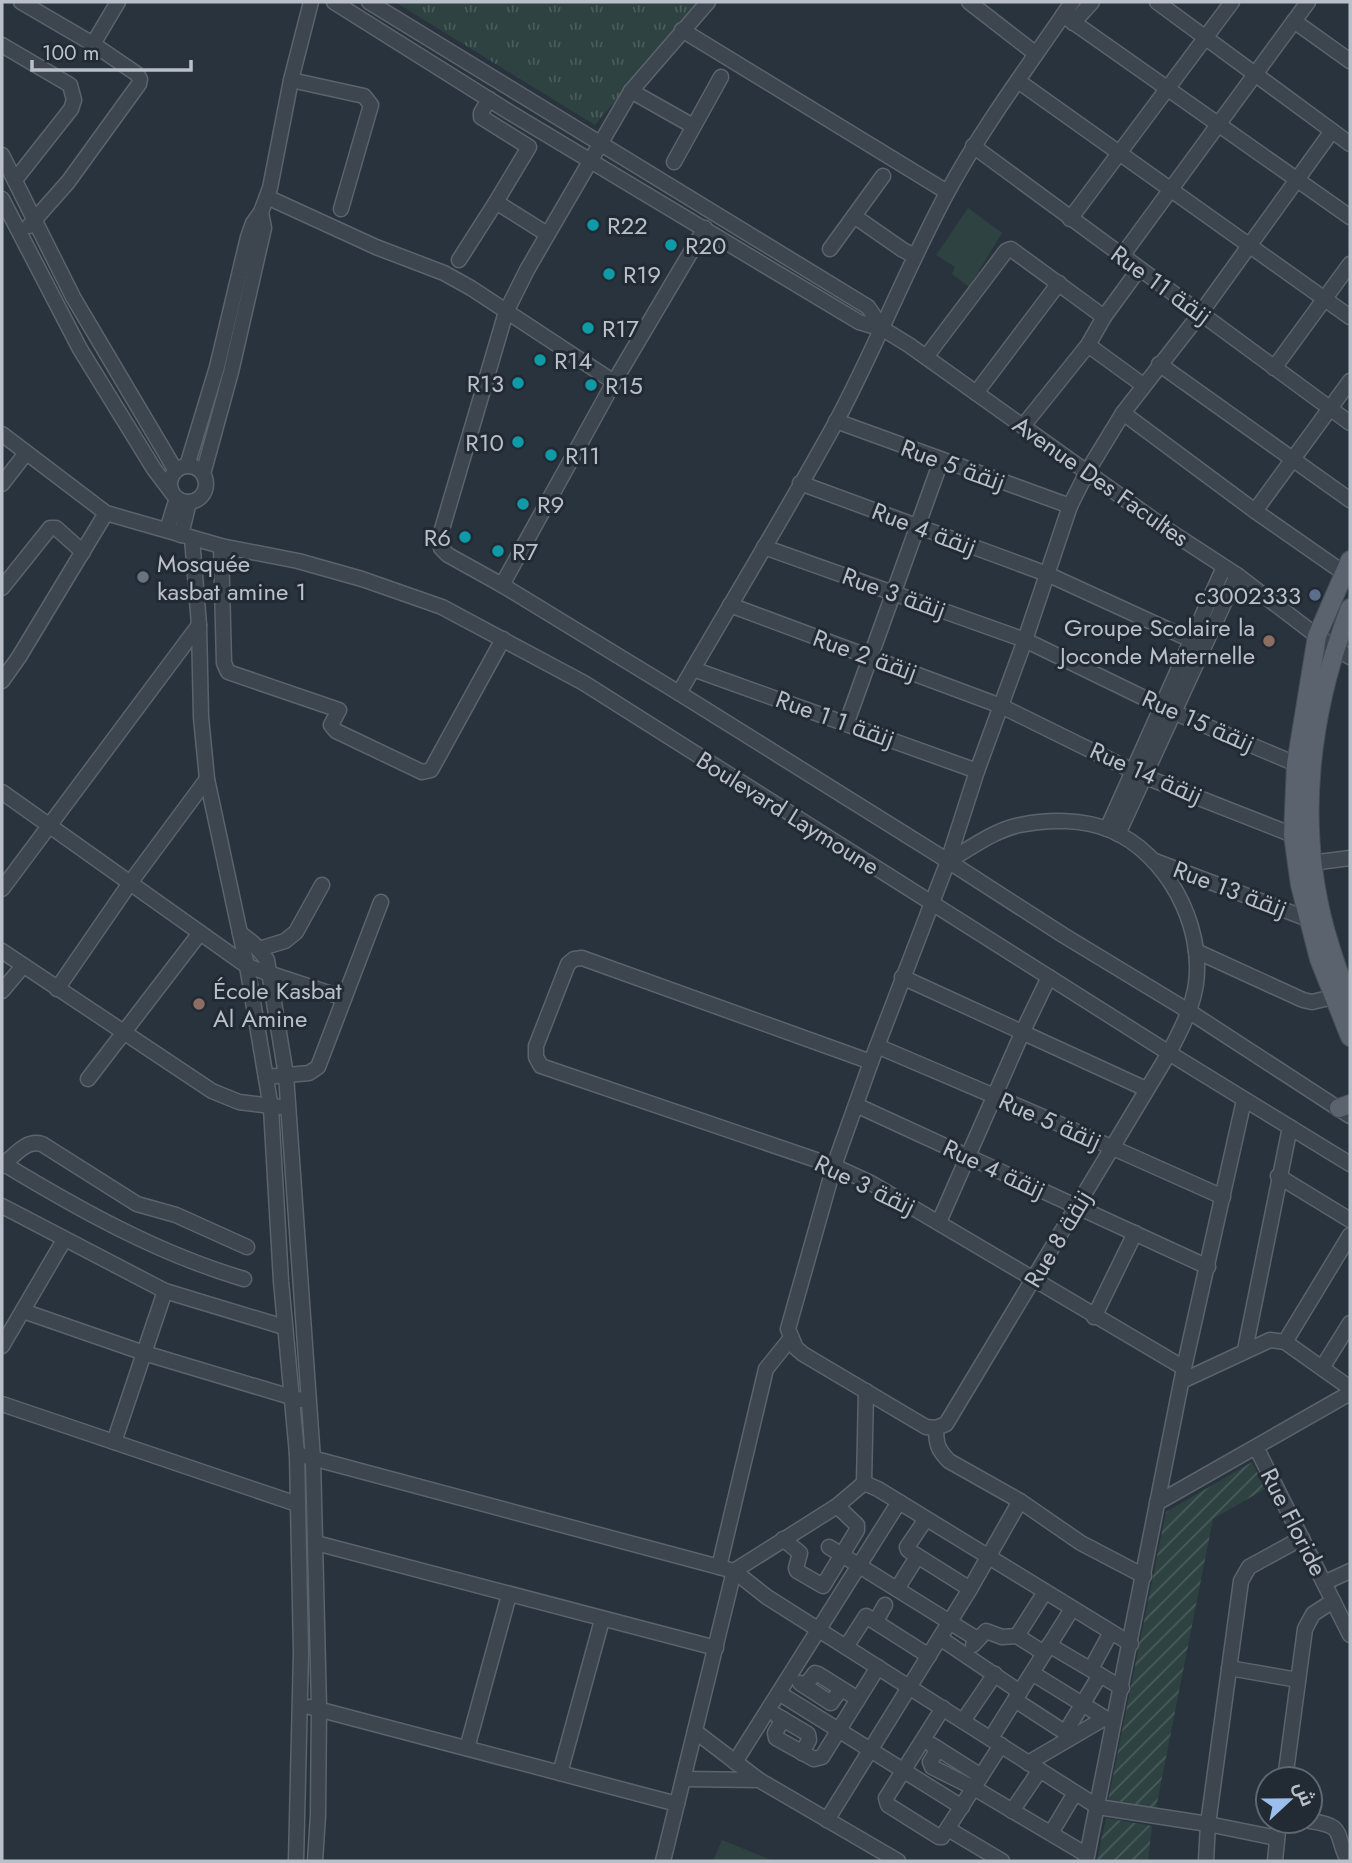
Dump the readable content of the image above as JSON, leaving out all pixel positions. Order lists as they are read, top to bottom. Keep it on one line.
{"streets":{"street":["Rue 11 زنقة","Rue 5 زنقة","Avenue Des Facultes","Rue 4 زنقة","Rue 3 زنقة","Rue 2 زنقة","Rue 1 زنقة 1","Rue 15 زنقة","Rue 14 زنقة","Boulevard Laymoune","Rue 13 زنقة","Rue 8 زنقة","Rue Floride"]},"crossings":[["Rue 5 زنقة","Rue 8 زنقة"],["Rue 4 زنقة","Rue 8 زنقة"],["Rue 3 زنقة","Rue 15 زنقة"],["Rue 3 زنقة","Rue 8 زنقة"],["Rue 2 زنقة","Rue 14 زنقة"],["Boulevard Laymoune","Rue 8 زنقة"],["Rue 13 زنقة","Rue 8 زنقة"]],"places":["R22","R20","R19","R17","R14","R13","R15","R10","R11","R9","R6","R7","Mosquée kasbat amine 1","c3002333","Groupe Scolaire la Joconde Maternelle","École Kasbat Al Amine"],"scale_bar":"100 m","north":"right"}
